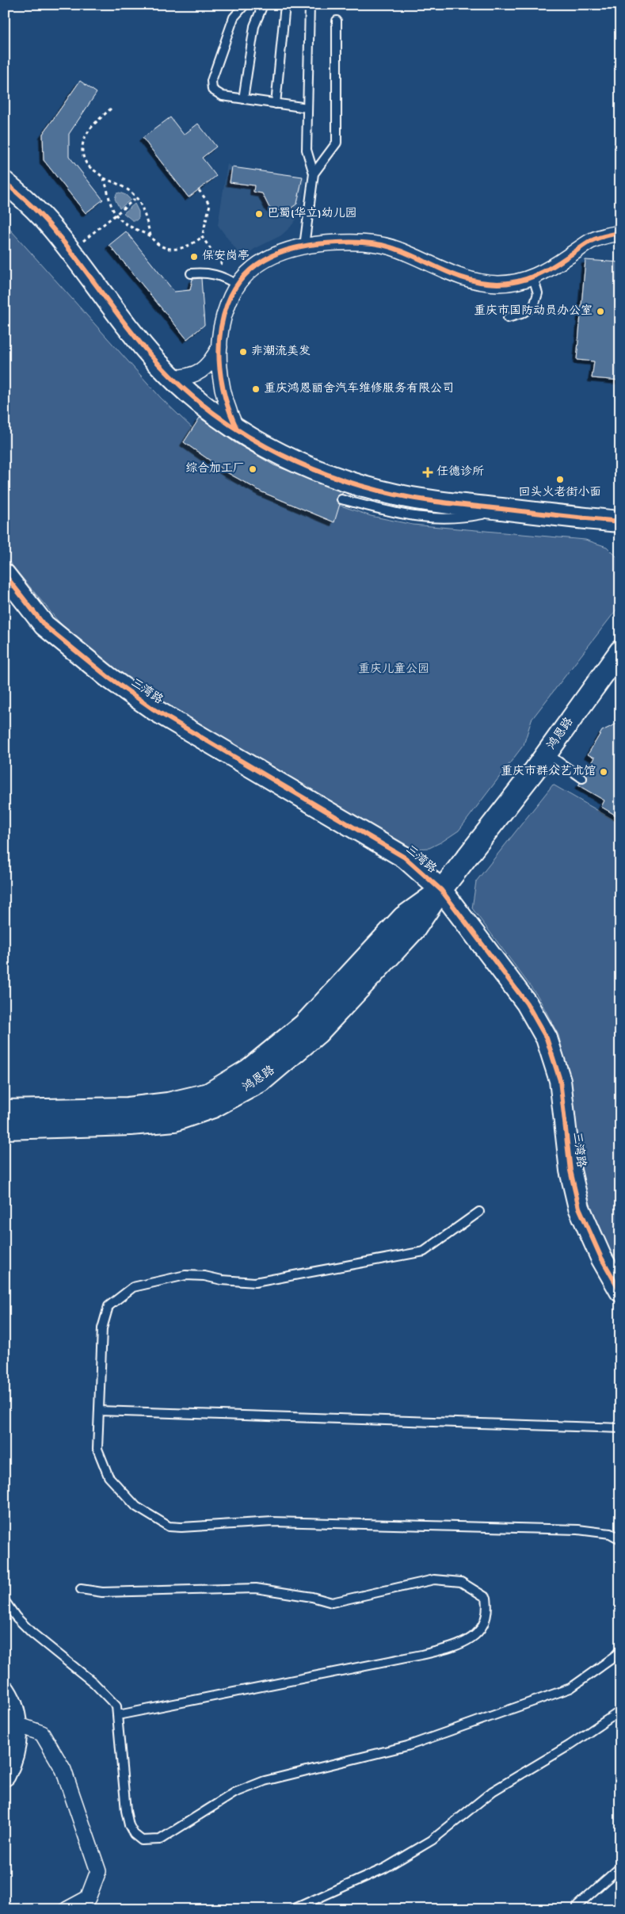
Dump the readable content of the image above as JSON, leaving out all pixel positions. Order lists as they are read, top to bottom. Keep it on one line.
{"streets":{"street":["三湾路","鸿恩路"]},"crossings":[["三湾路","鸿恩路"]],"parks":["重庆儿童公园"],"places":{"other":["巴蜀(华立)幼儿园","保安岗亭","重庆市国防动员办公室","非潮流美发","重庆鸿恩丽舍汽车维修服务有限公司","综合加工厂","回头火老街小面","重庆市群众艺术馆"],"health":["任德诊所"]}}
